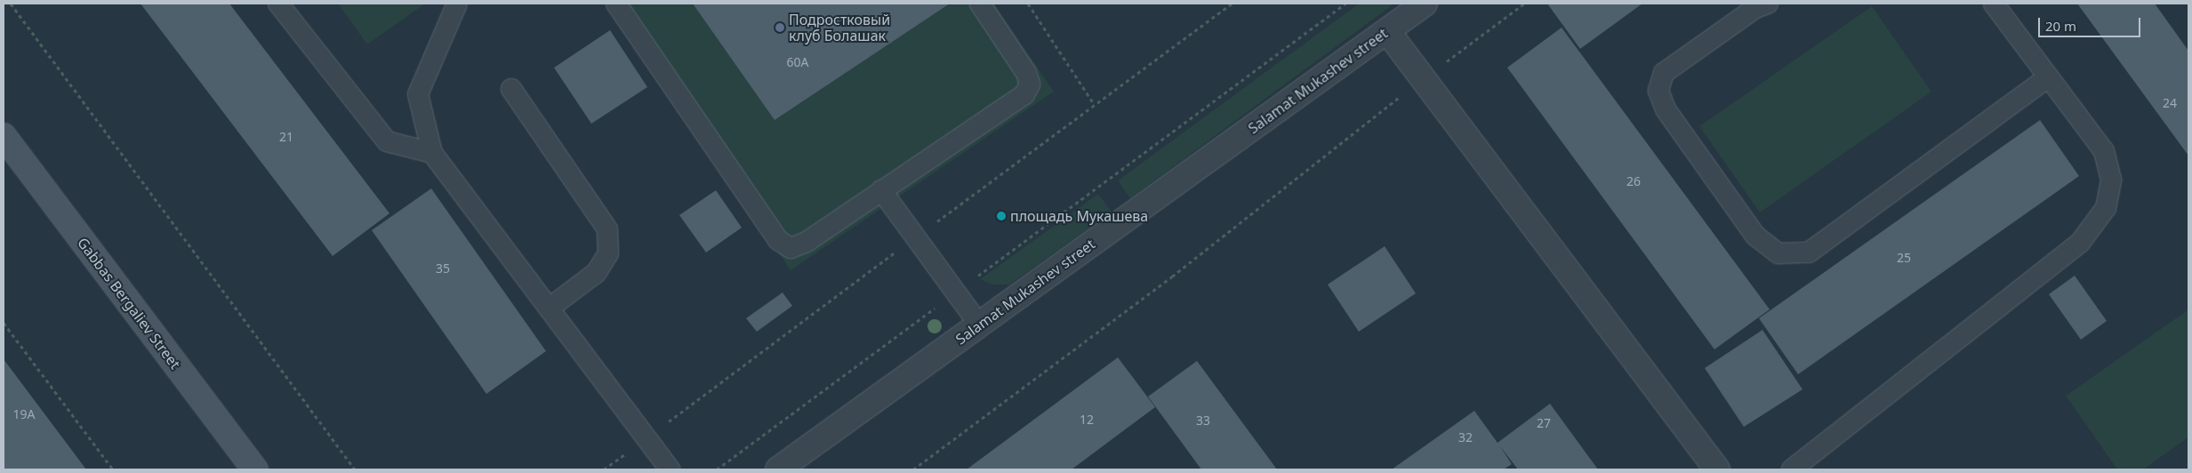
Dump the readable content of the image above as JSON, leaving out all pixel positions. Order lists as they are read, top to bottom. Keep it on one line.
{"streets":{"street":["Salamat Mukashev street","Gabbas Bergaliev Street"]},"places":["Подростковый клуб Болашак","площадь Мукашева"],"house_numbers":["60А","24","21","26","25","35","19А","12","33","27","32"],"scale_bar":"20 m"}
